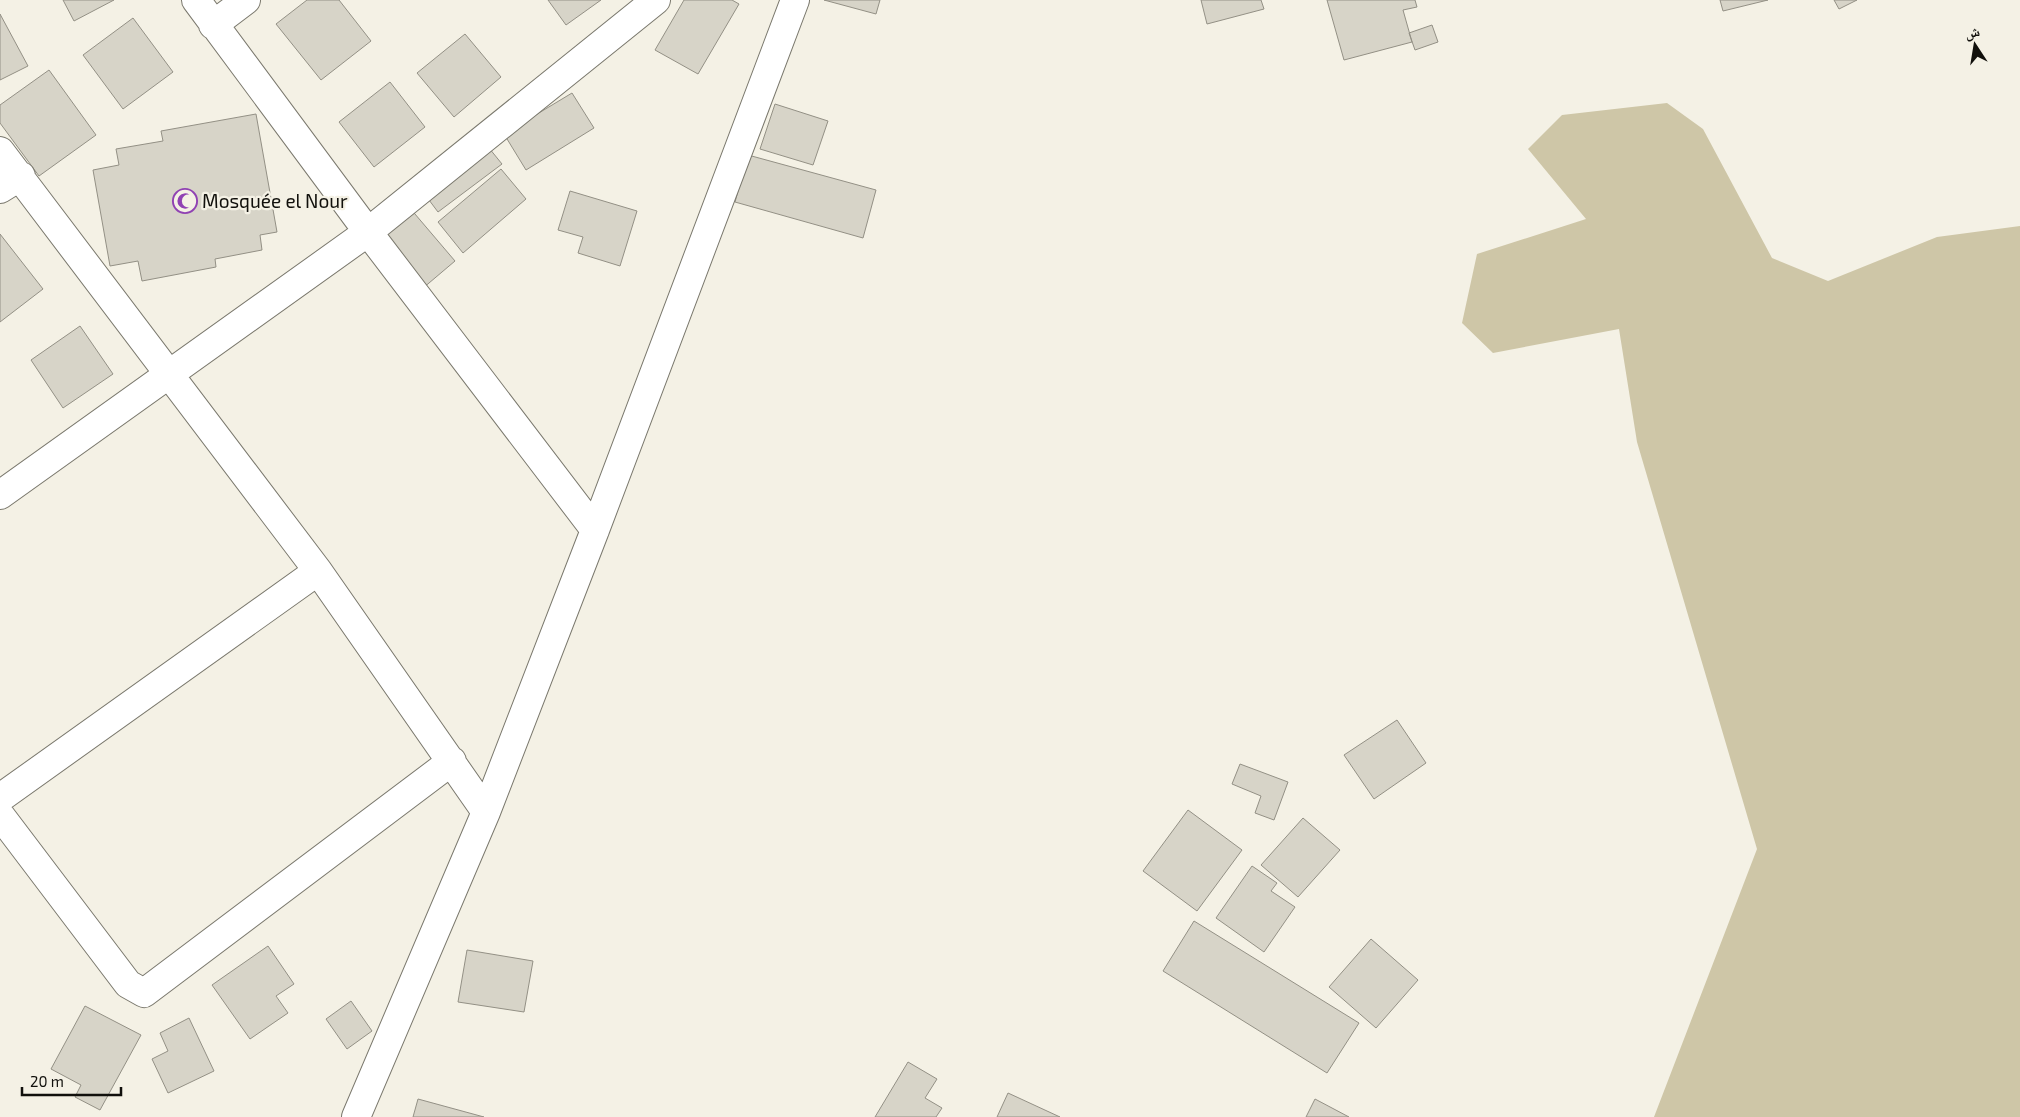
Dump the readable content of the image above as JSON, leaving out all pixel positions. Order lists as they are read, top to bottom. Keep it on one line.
{"places":{"mosque":["Mosquée el Nour"]},"scale_bar":"20 m","north":"top"}
